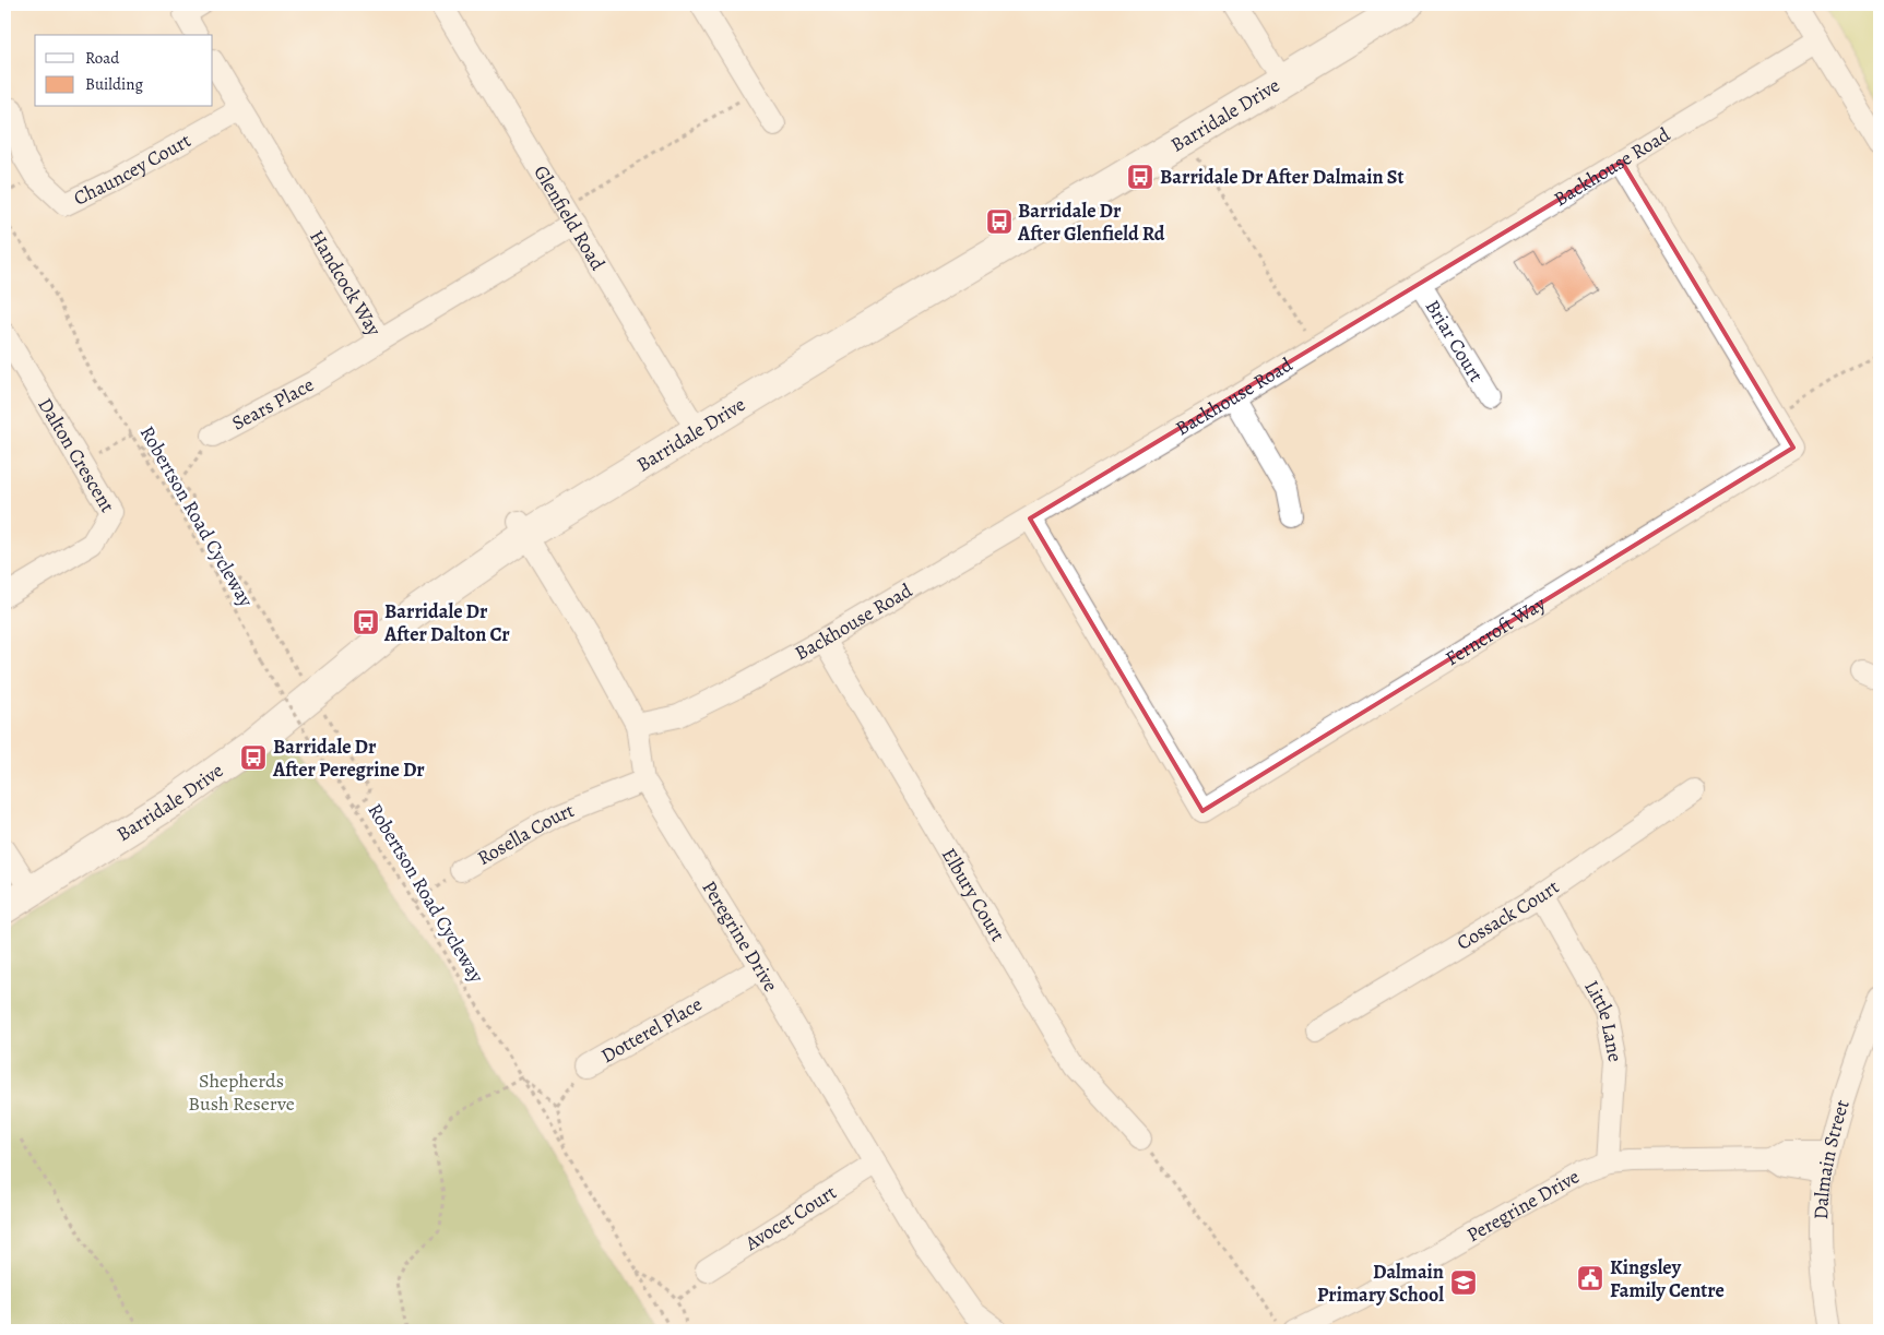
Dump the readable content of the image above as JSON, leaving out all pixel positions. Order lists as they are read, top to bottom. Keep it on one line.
{"streets":{"street":["Barridale Drive","Backhouse Road","Chauncey Court","Glenfield Road","Handcock Way","Briar Court","Sears Place","Dalton Crescent","Ferncroft Way","Rosella Court","Elbury Court","Cossack Court","Peregrine Drive","Little Lane","Dotterel Place","Dalmain Street","Avocet Court"],"path":["Robertson Road Cycleway"]},"crossings":[["Barridale Drive","Glenfield Road"],["Barridale Drive","Peregrine Drive"],["Backhouse Road","Briar Court"],["Backhouse Road","Ferncroft Way"],["Backhouse Road","Elbury Court"],["Backhouse Road","Peregrine Drive"],["Chauncey Court","Handcock Way"],["Glenfield Road","Handcock Way"],["Handcock Way","Sears Place"],["Robertson Road Cycleway","Rosella Court"],["Rosella Court","Peregrine Drive"],["Cossack Court","Little Lane"],["Peregrine Drive","Little Lane"],["Peregrine Drive","Dotterel Place"],["Peregrine Drive","Dalmain Street"],["Peregrine Drive","Avocet Court"]],"parks":["Shepherds Bush Reserve"],"places":{"bus stop":["Barridale Dr After Dalmain St","Barridale Dr After Glenfield Rd","Barridale Dr After Dalton Cr","Barridale Dr After Peregrine Dr"],"public building":["Kingsley Family Centre"],"school or university":["Dalmain Primary School"]},"legend":["Road","Building"]}
